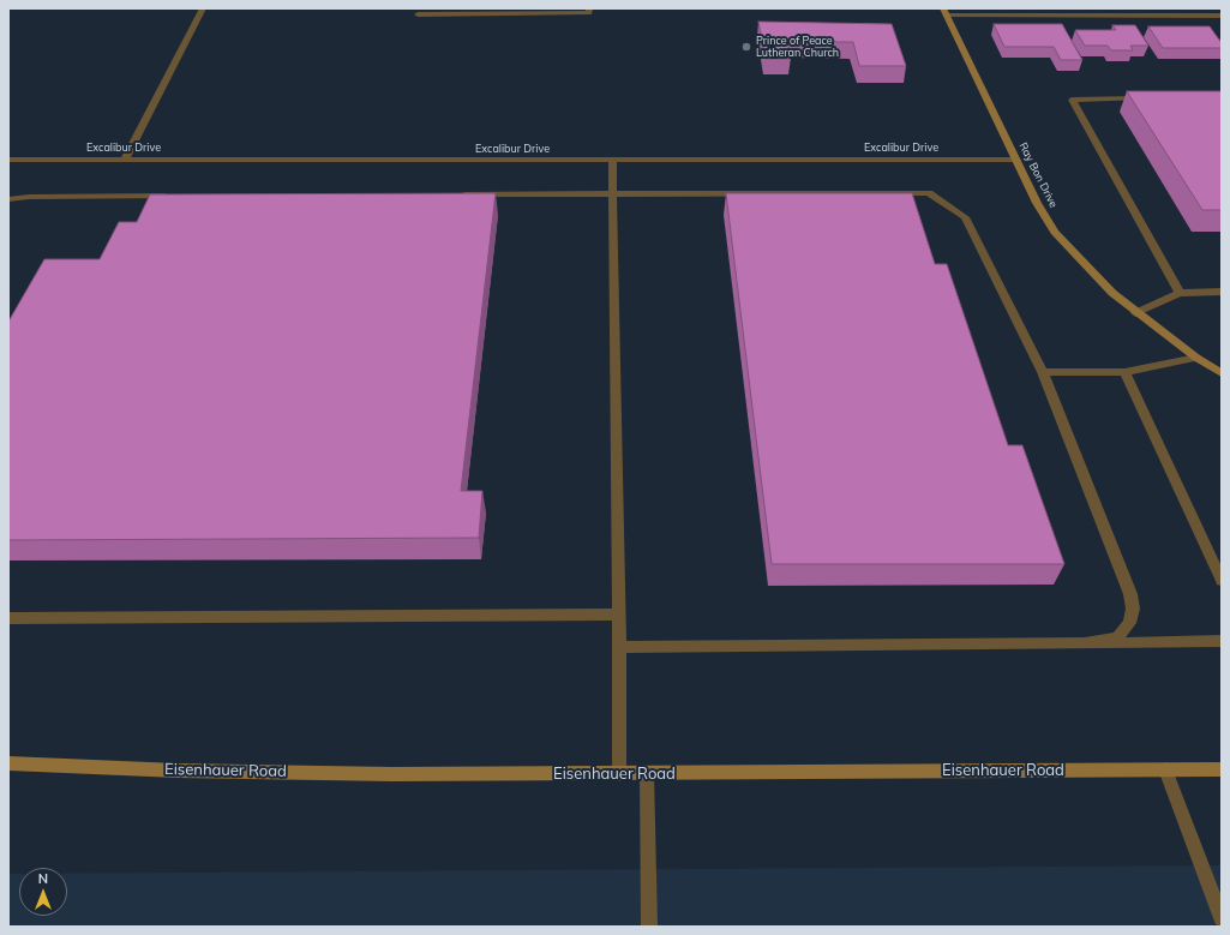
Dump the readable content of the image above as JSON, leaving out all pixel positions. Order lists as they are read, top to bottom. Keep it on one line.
{"streets":{"main road":["Ray Bon Drive","Eisenhauer Road"],"street":["Excalibur Drive"]},"crossings":[["Excalibur Drive","Ray Bon Drive"]],"places":["Prince of Peace Lutheran Church"],"north":"top"}
